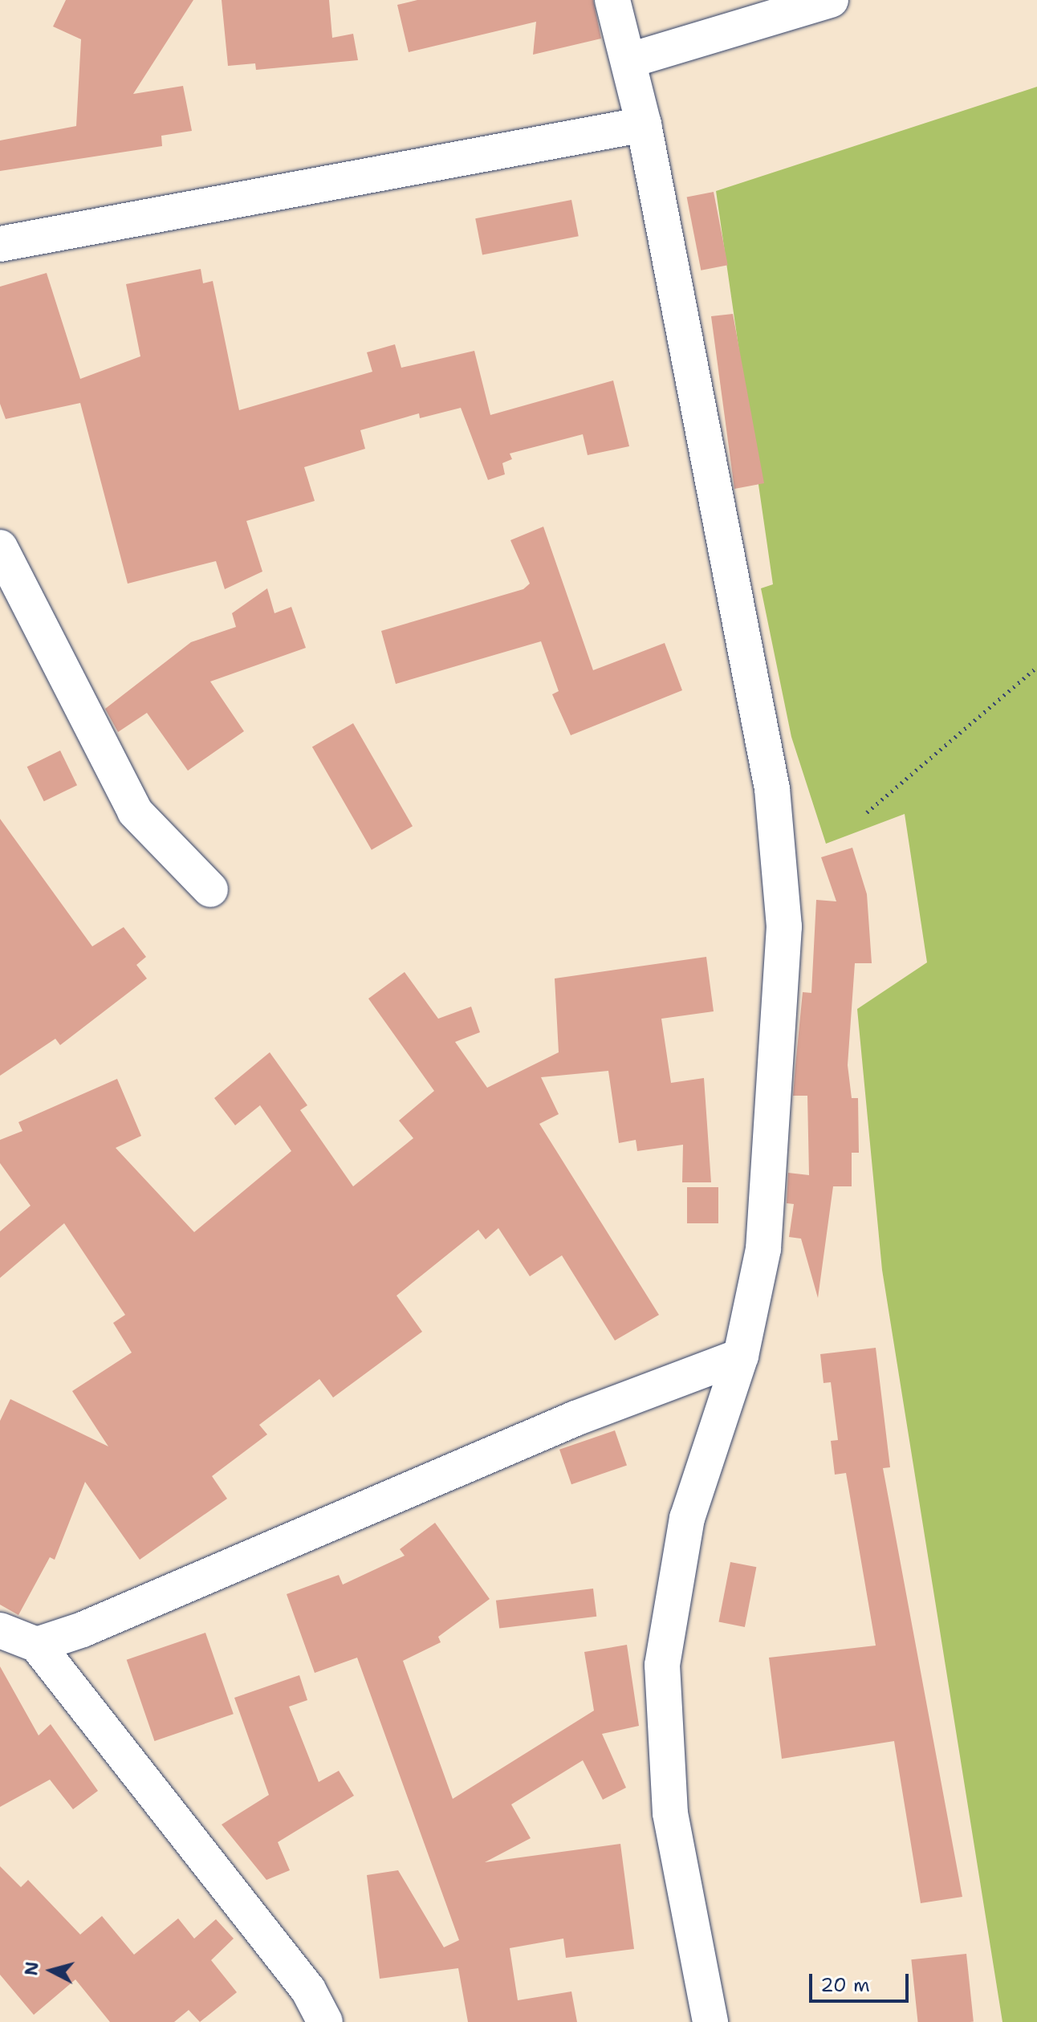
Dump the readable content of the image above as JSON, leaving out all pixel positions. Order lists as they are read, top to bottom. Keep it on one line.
{"scale_bar":"20 m","north":"left"}
